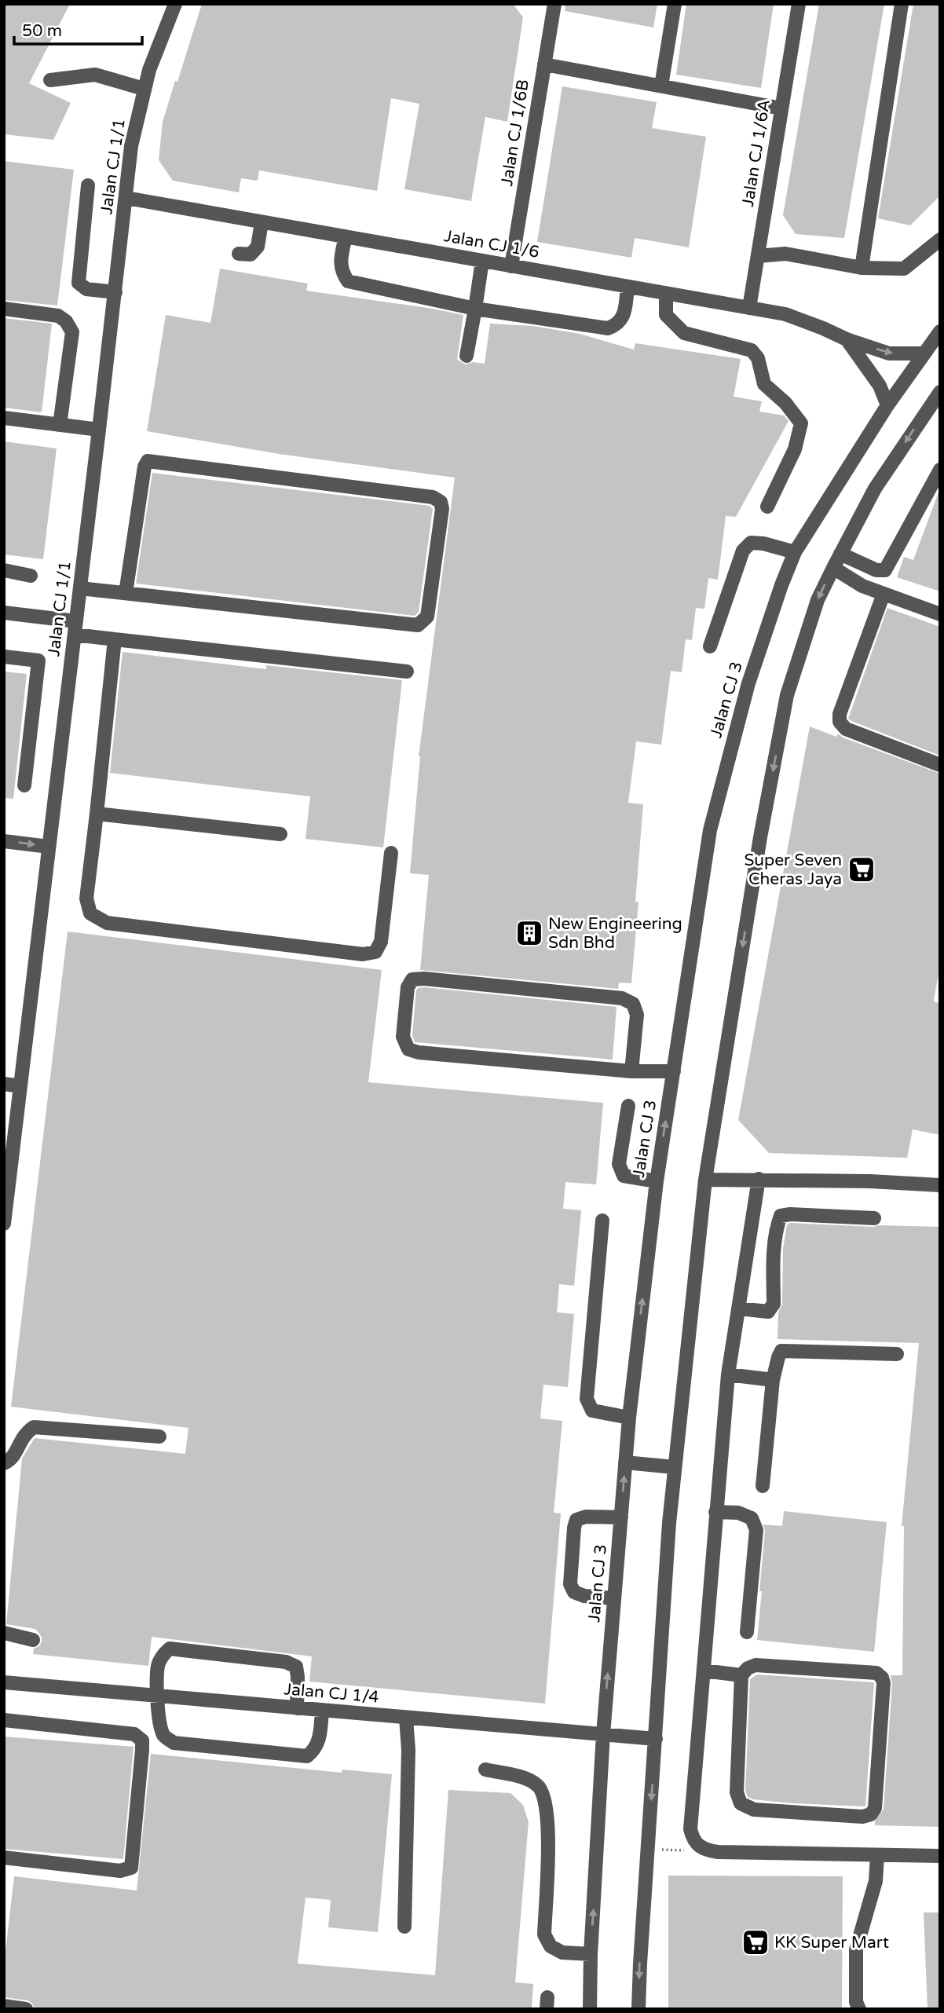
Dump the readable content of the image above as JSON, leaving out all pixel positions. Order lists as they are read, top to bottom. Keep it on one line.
{"streets":{"street":["Jalan CJ 1/6B","Jalan CJ 1/6A","Jalan CJ 1/1","Jalan CJ 1/6","Jalan CJ 3","Jalan CJ 1/4"]},"crossings":[["Jalan CJ 1/6B","Jalan CJ 1/6"],["Jalan CJ 1/6A","Jalan CJ 1/6"],["Jalan CJ 1/1","Jalan CJ 1/6"],["Jalan CJ 1/6","Jalan CJ 3"],["Jalan CJ 3","Jalan CJ 1/4"]],"places":{"supermarket":["Super Seven Cheras Jaya","KK Super Mart"],"building":["New Engineering Sdn Bhd"]},"scale_bar":"50 m"}
